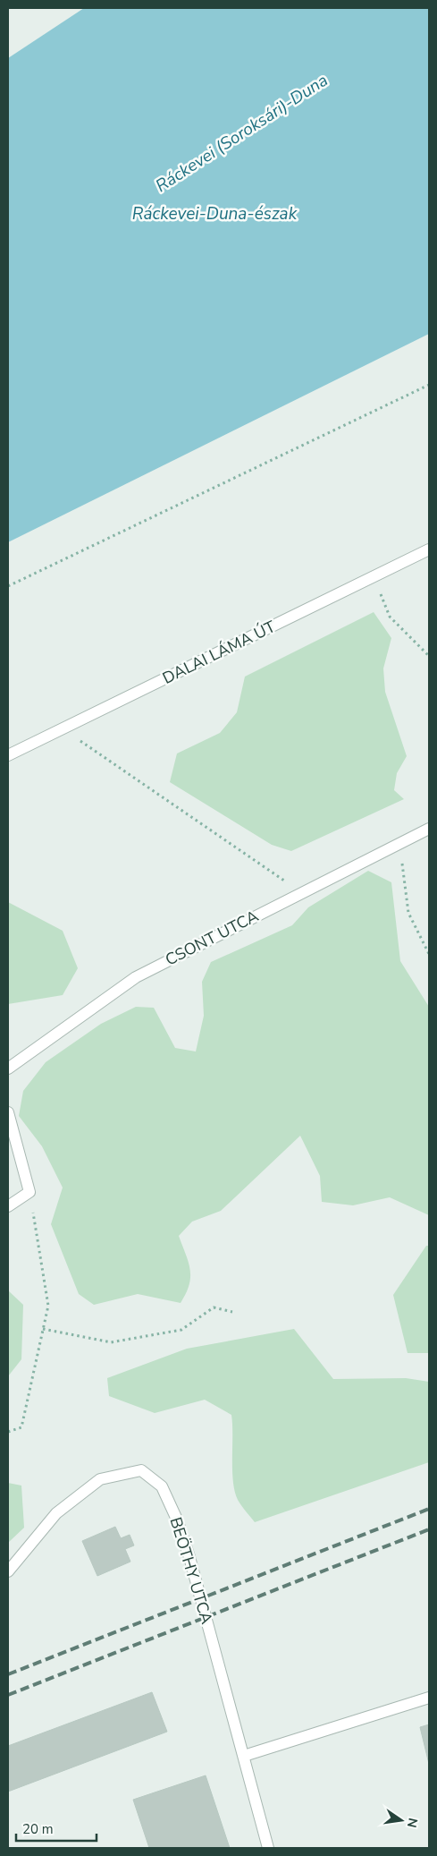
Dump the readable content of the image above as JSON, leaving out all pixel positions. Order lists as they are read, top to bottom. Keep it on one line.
{"streets":{"lane":["DALAI LÁMA ÚT","CSONT UTCA","BEÖTHY UTCA"]},"water":["Ráckevei (Soroksári)-Duna","Ráckevei-Duna-észak"],"scale_bar":"20 m","north":"right"}
